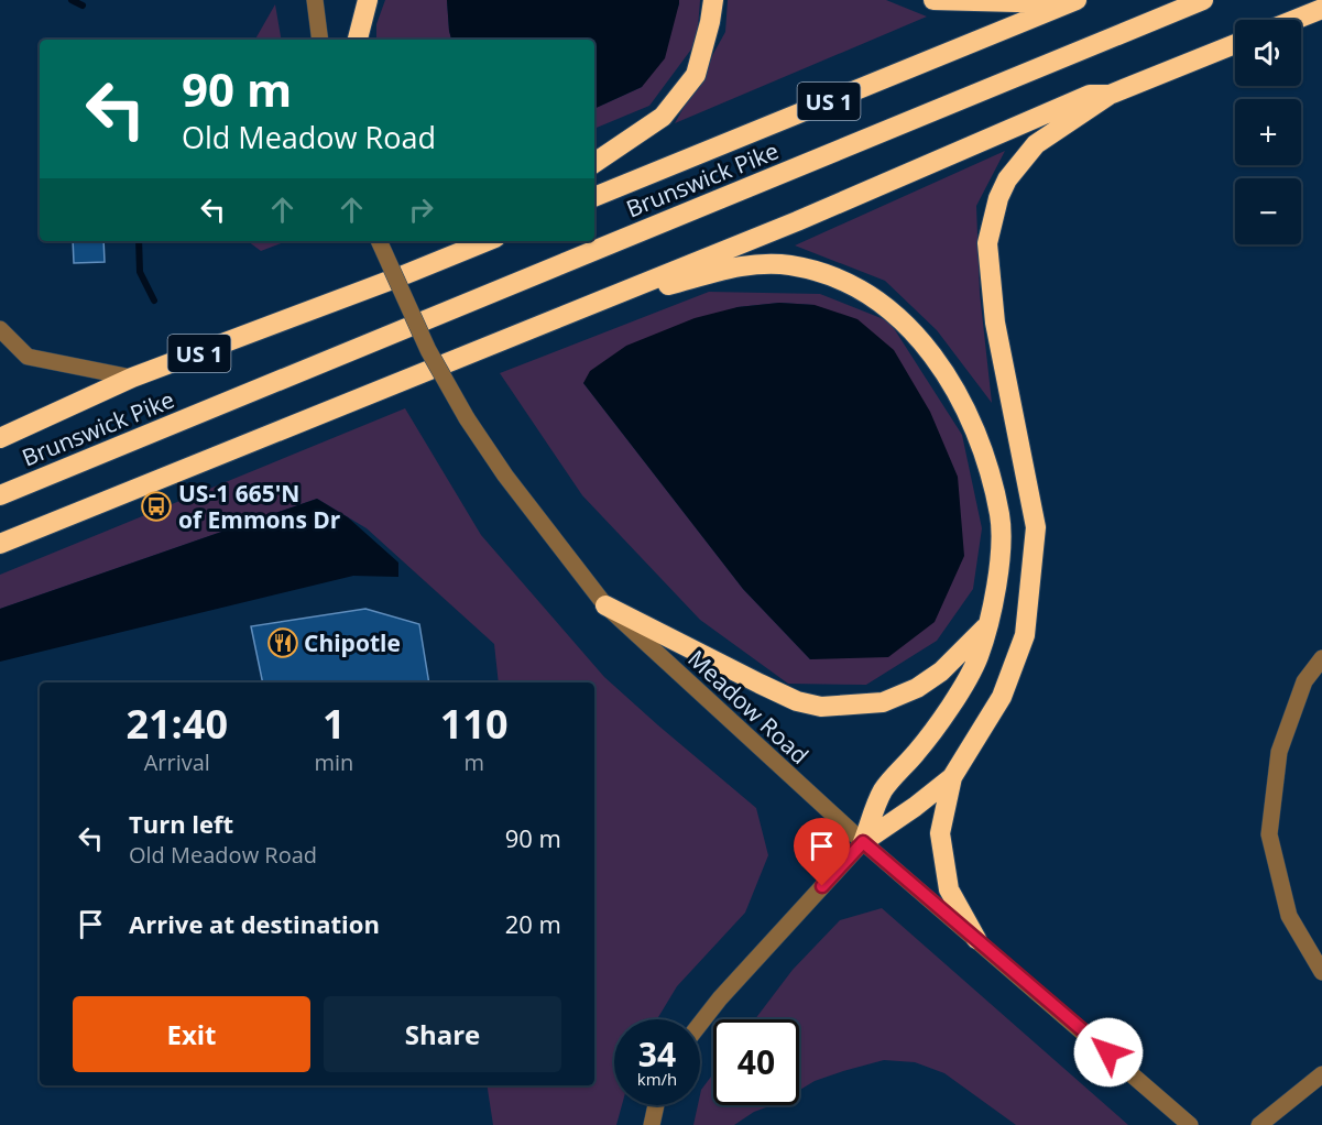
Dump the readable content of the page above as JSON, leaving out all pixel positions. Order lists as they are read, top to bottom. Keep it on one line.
{"streets":{"highway":["US 1","Brunswick Pike"],"street":["Meadow Road"]},"places":{"bus stop":["US-1 665'N of Emmons Dr"],"restaurant":["Chipotle"]},"page":{"map_buttons":["+","−"],"turn":["90 m","Old Meadow Road"],"eta":["21:40","Arrival","1","min","110","m"],"list":[{"name":"Turn left","note":"Old Meadow Road","value":"90 m"},{"name":"Arrive at destination","value":"20 m"}],"buttons":["Exit","Share"],"speed":"34 km/h","limit":"40"}}
